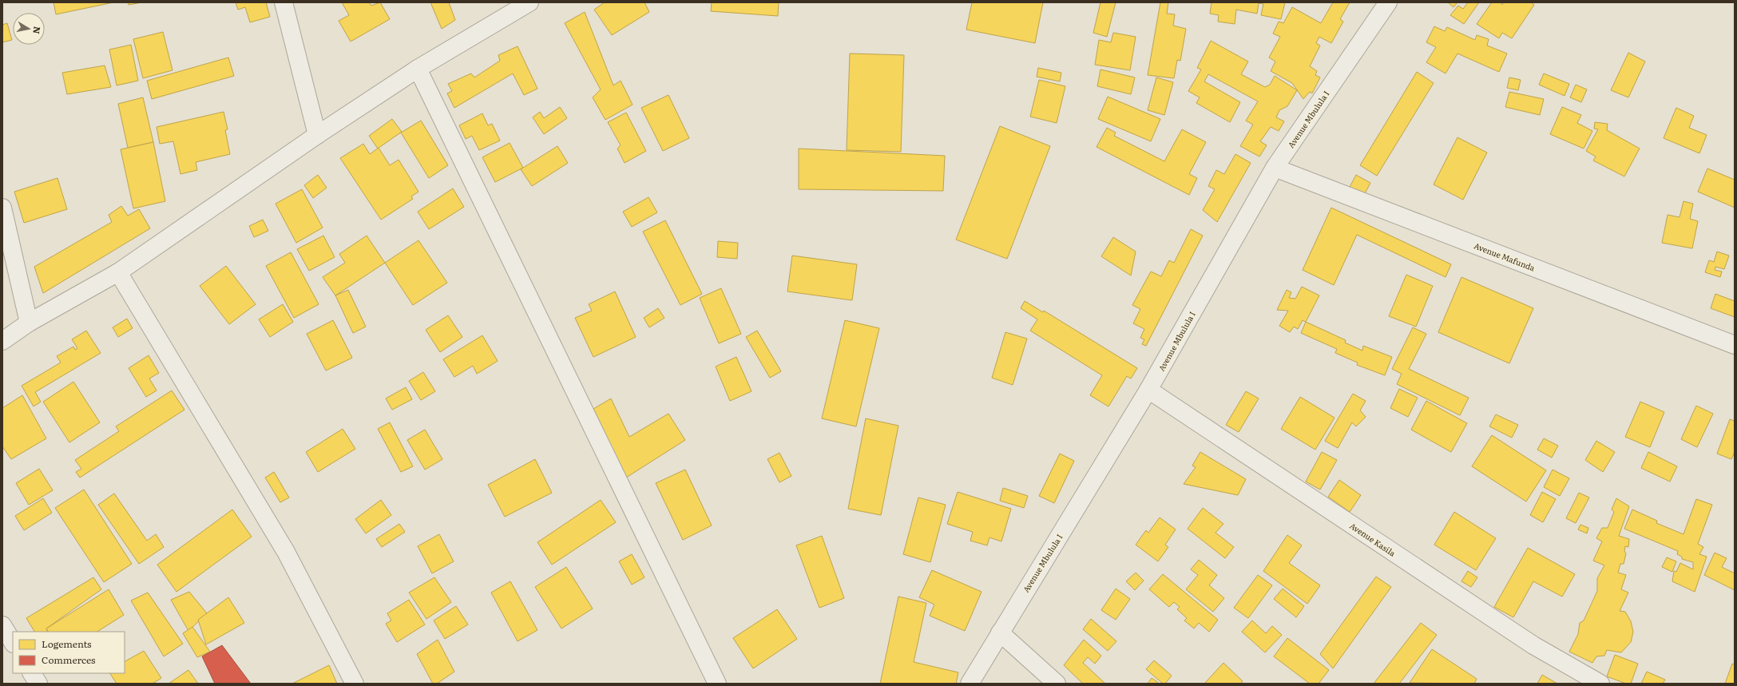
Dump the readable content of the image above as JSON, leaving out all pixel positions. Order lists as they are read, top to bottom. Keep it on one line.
{"streets":{"street":["Avenue Mbulula I","Avenue Mafunda","Avenue Kasila"]},"crossings":[["Avenue Mbulula I","Avenue Mafunda"],["Avenue Mbulula I","Avenue Kasila"]],"legend":["Logements","Commerces"],"north":"right"}
